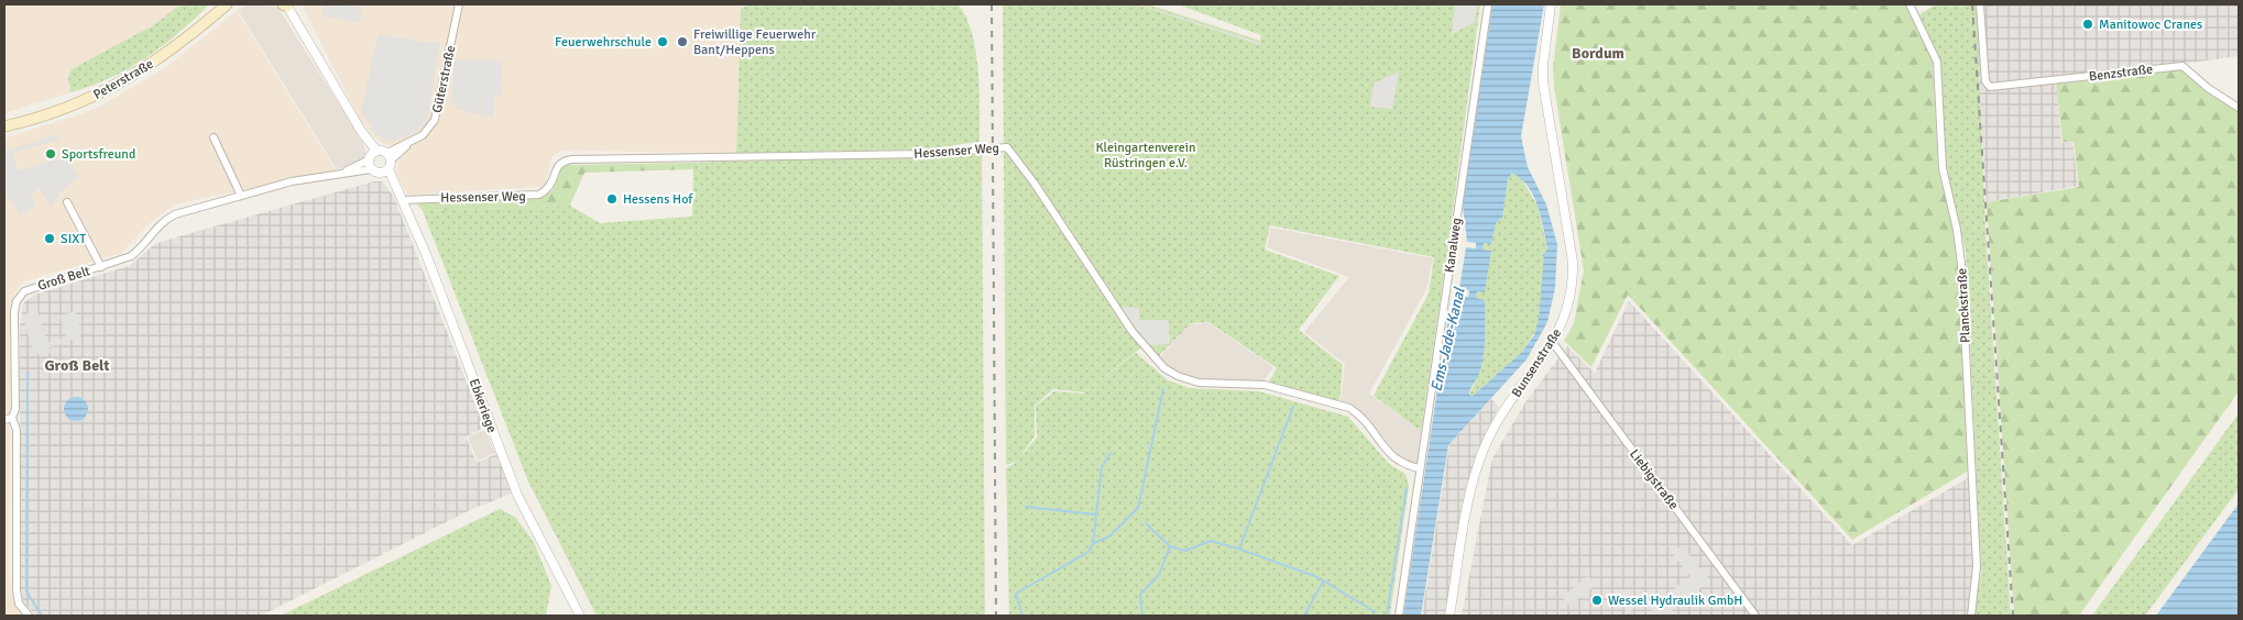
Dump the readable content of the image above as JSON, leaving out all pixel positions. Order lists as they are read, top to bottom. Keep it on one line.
{"streets":{"main road":["Peterstraße"],"street":["Benzstraße","Güterstraße","Hessenser Weg","Kanalweg","Groß Belt","Planckstraße","Bunsenstraße","Ebkeriege","Liebigstraße"]},"crossings":[["Güterstraße","Ebkeriege"],["Hessenser Weg","Kanalweg"],["Hessenser Weg","Ebkeriege"],["Bunsenstraße","Liebigstraße"]],"districts":["Bordum","Groß Belt"],"water":["Ems-Jade-Kanal"],"parks":["Kleingartenverein Rüstringen e.V."],"places":["Manitowoc Cranes","Feuerwehrschule","Freiwillige Feuerwehr Bant/Heppens","Sportsfreund","Hessens Hof","SIXT","Wessel Hydraulik GmbH"]}
